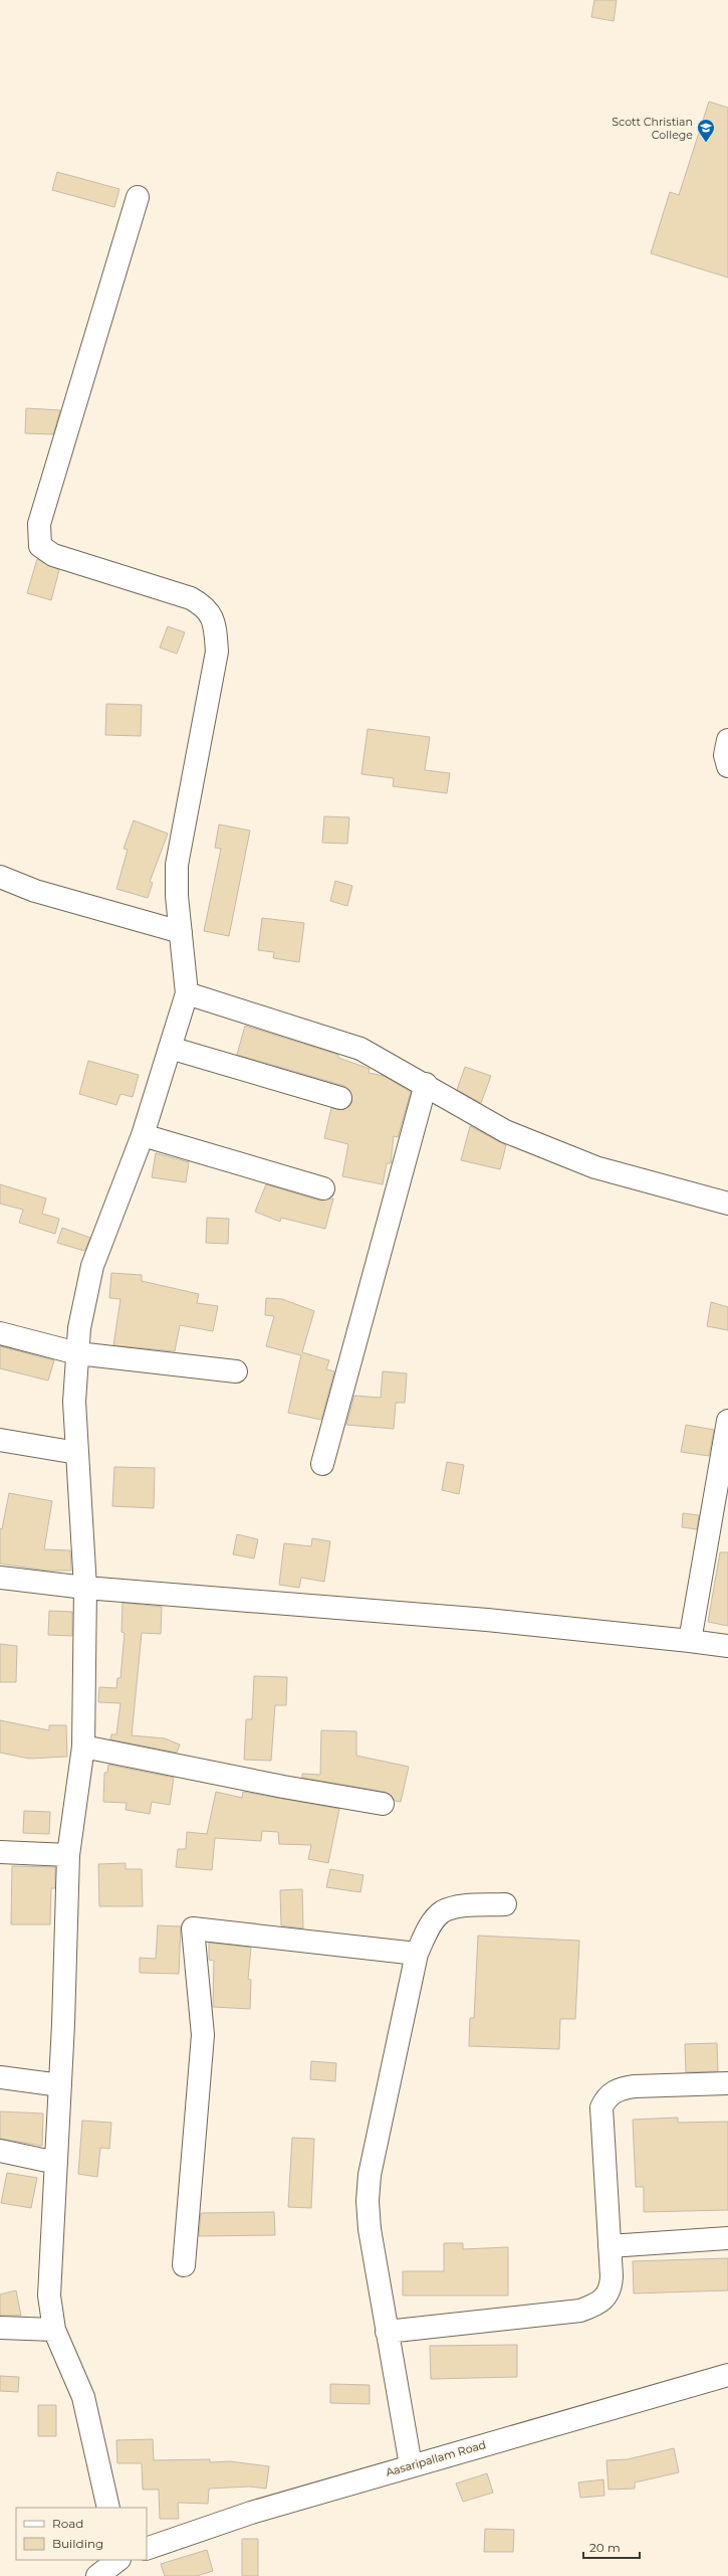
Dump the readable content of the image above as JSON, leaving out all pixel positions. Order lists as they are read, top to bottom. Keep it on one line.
{"streets":{"street":["Aasaripallam Road"]},"places":{"school or university":["Scott Christian College"]},"legend":["Road","Building"],"scale_bar":"20 m"}
